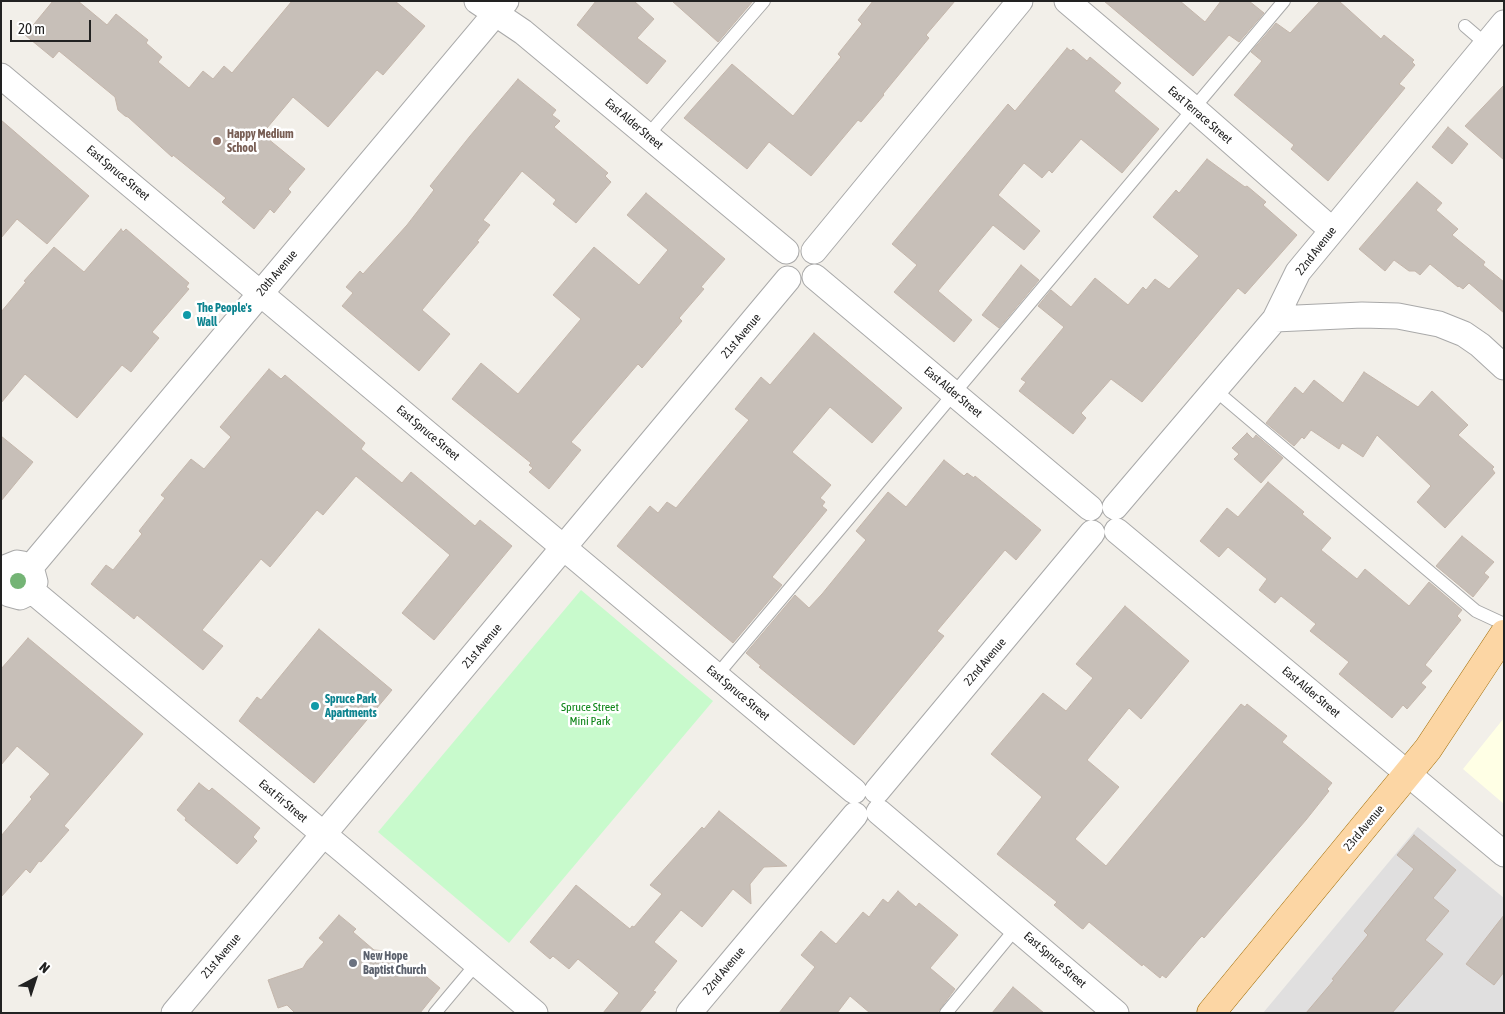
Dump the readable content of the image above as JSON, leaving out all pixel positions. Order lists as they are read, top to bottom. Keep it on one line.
{"streets":{"main road":["23rd Avenue"],"street":["East Terrace Street","East Alder Street","East Spruce Street","22nd Avenue","20th Avenue","21st Avenue","East Fir Street"]},"crossings":[["East Terrace Street","22nd Avenue"],["East Alder Street","22nd Avenue"],["East Alder Street","20th Avenue"],["East Alder Street","21st Avenue"],["East Alder Street","23rd Avenue"],["East Spruce Street","22nd Avenue"],["East Spruce Street","20th Avenue"],["East Spruce Street","21st Avenue"],["20th Avenue","East Fir Street"],["21st Avenue","East Fir Street"]],"parks":["Spruce Street Mini Park"],"places":["Happy Medium School","The People's Wall","Spruce Park Apartments","New Hope Baptist Church"],"scale_bar":"20 m","north":"top right"}
